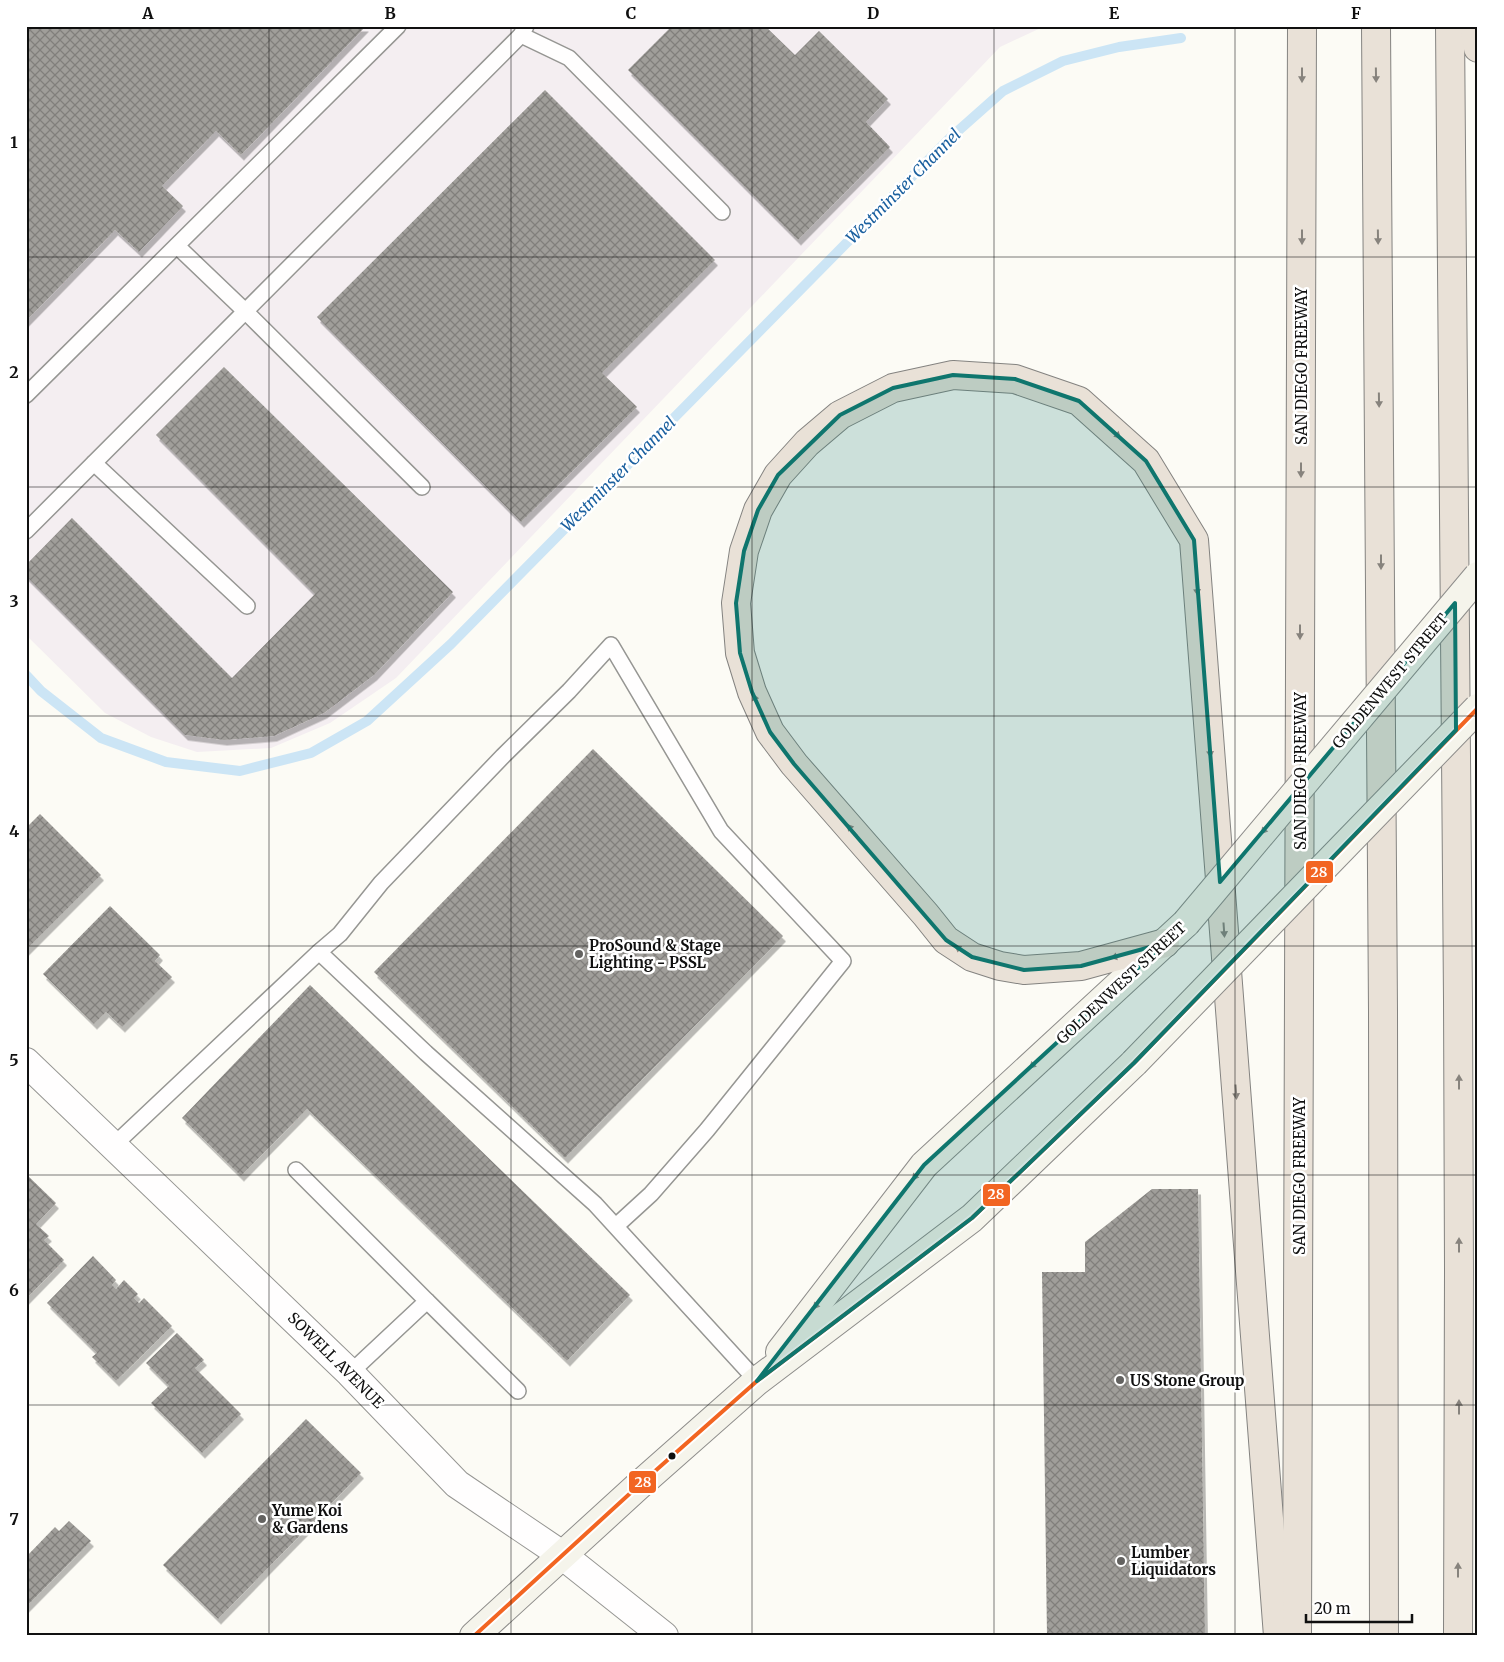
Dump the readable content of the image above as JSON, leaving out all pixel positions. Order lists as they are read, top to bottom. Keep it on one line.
{"streets":{"highway":["SAN DIEGO FREEWAY"],"main road":["GOLDENWEST STREET"],"street":["SOWELL AVENUE"]},"crossings":[["GOLDENWEST STREET","SOWELL AVENUE"]],"water":["Westminster Channel"],"places":["ProSound & Stage Lighting - PSSL","US Stone Group","Yume Koi & Gardens","Lumber Liquidators"],"lines":["transit line 28"],"scale_bar":"20 m","grid":{"columns":["A","B","C","D","E","F"],"rows":["1","2","3","4","5","6","7"]}}
